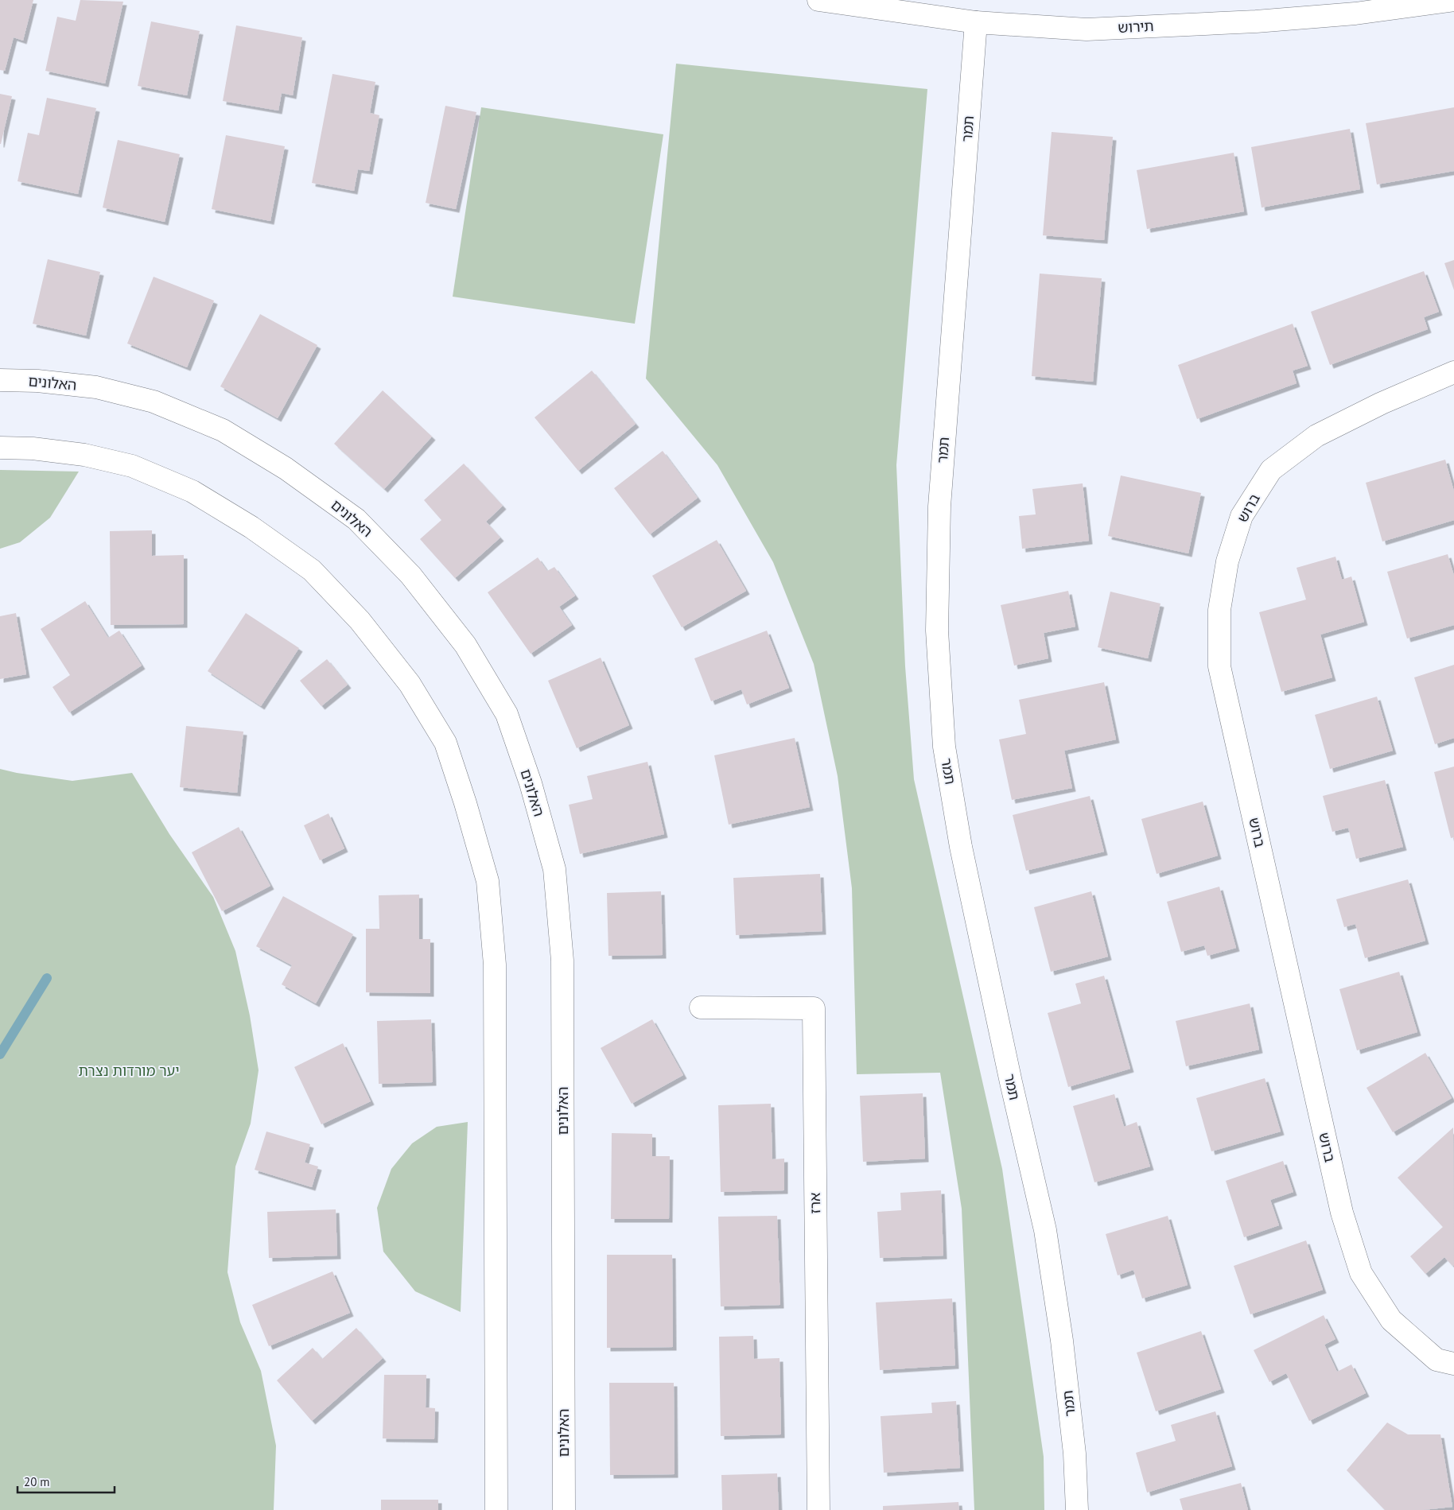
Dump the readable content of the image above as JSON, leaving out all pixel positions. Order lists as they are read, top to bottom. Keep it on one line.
{"streets":{"street":["תירוש","תמר","האלונים","ברוש","ארז"]},"crossings":[["תירוש","תמר"]],"parks":["יער מורדות נצרת"],"scale_bar":"20 m"}
